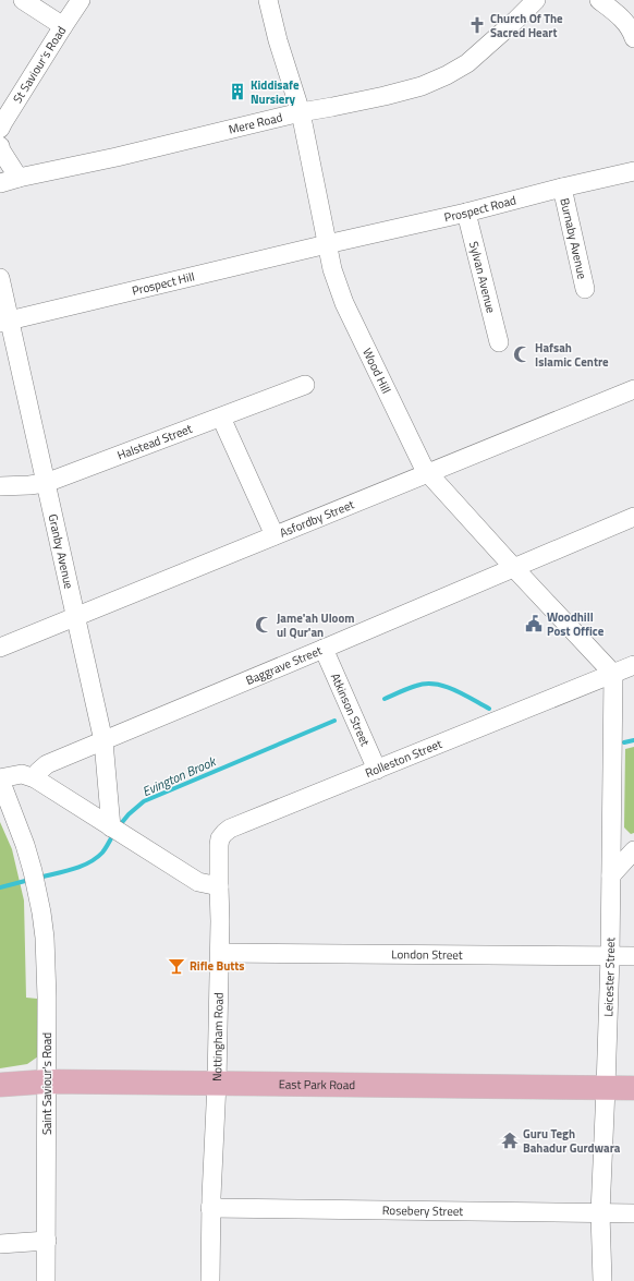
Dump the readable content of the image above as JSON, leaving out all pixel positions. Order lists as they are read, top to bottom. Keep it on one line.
{"streets":{"main road":["East Park Road"],"street":["St Saviour's Road","Mere Road","Prospect Road","Burnaby Avenue","Sylvan Avenue","Prospect Hill","Wood Hill","Halstead Street","Asfordby Street","Granby Avenue","Baggrave Street","Atkinson Street","Rolleston Street","London Street","Leicester Street","Nottingham Road","Saint Saviour's Road","Rosebery Street"]},"crossings":[["Mere Road","Wood Hill"],["Prospect Road","Burnaby Avenue"],["Prospect Road","Sylvan Avenue"],["Prospect Road","Prospect Hill"],["Prospect Road","Wood Hill"],["Prospect Hill","Wood Hill"],["Prospect Hill","Granby Avenue"],["Wood Hill","Asfordby Street"],["Wood Hill","Baggrave Street"],["Wood Hill","Rolleston Street"],["Wood Hill","Leicester Street"],["Halstead Street","Granby Avenue"],["Asfordby Street","Granby Avenue"],["Granby Avenue","Baggrave Street"],["Baggrave Street","Atkinson Street"],["Atkinson Street","Rolleston Street"],["Rolleston Street","Leicester Street"],["Rolleston Street","Nottingham Road"],["London Street","Leicester Street"],["London Street","Nottingham Road"],["Leicester Street","East Park Road"],["Leicester Street","Rosebery Street"],["Nottingham Road","East Park Road"],["Nottingham Road","Rosebery Street"],["Saint Saviour's Road","East Park Road"]],"water":["Evington Brook"],"places":{"church":["Church Of The Sacred Heart"],"building":["Kiddisafe Nursiery"],"mosque":["Hafsah Islamic Centre","Jame'ah Uloom ul Qur'an"],"public building":["Woodhill Post Office"],"bar":["Rifle Butts"],"temple":["Guru Tegh Bahadur Gurdwara"]}}
